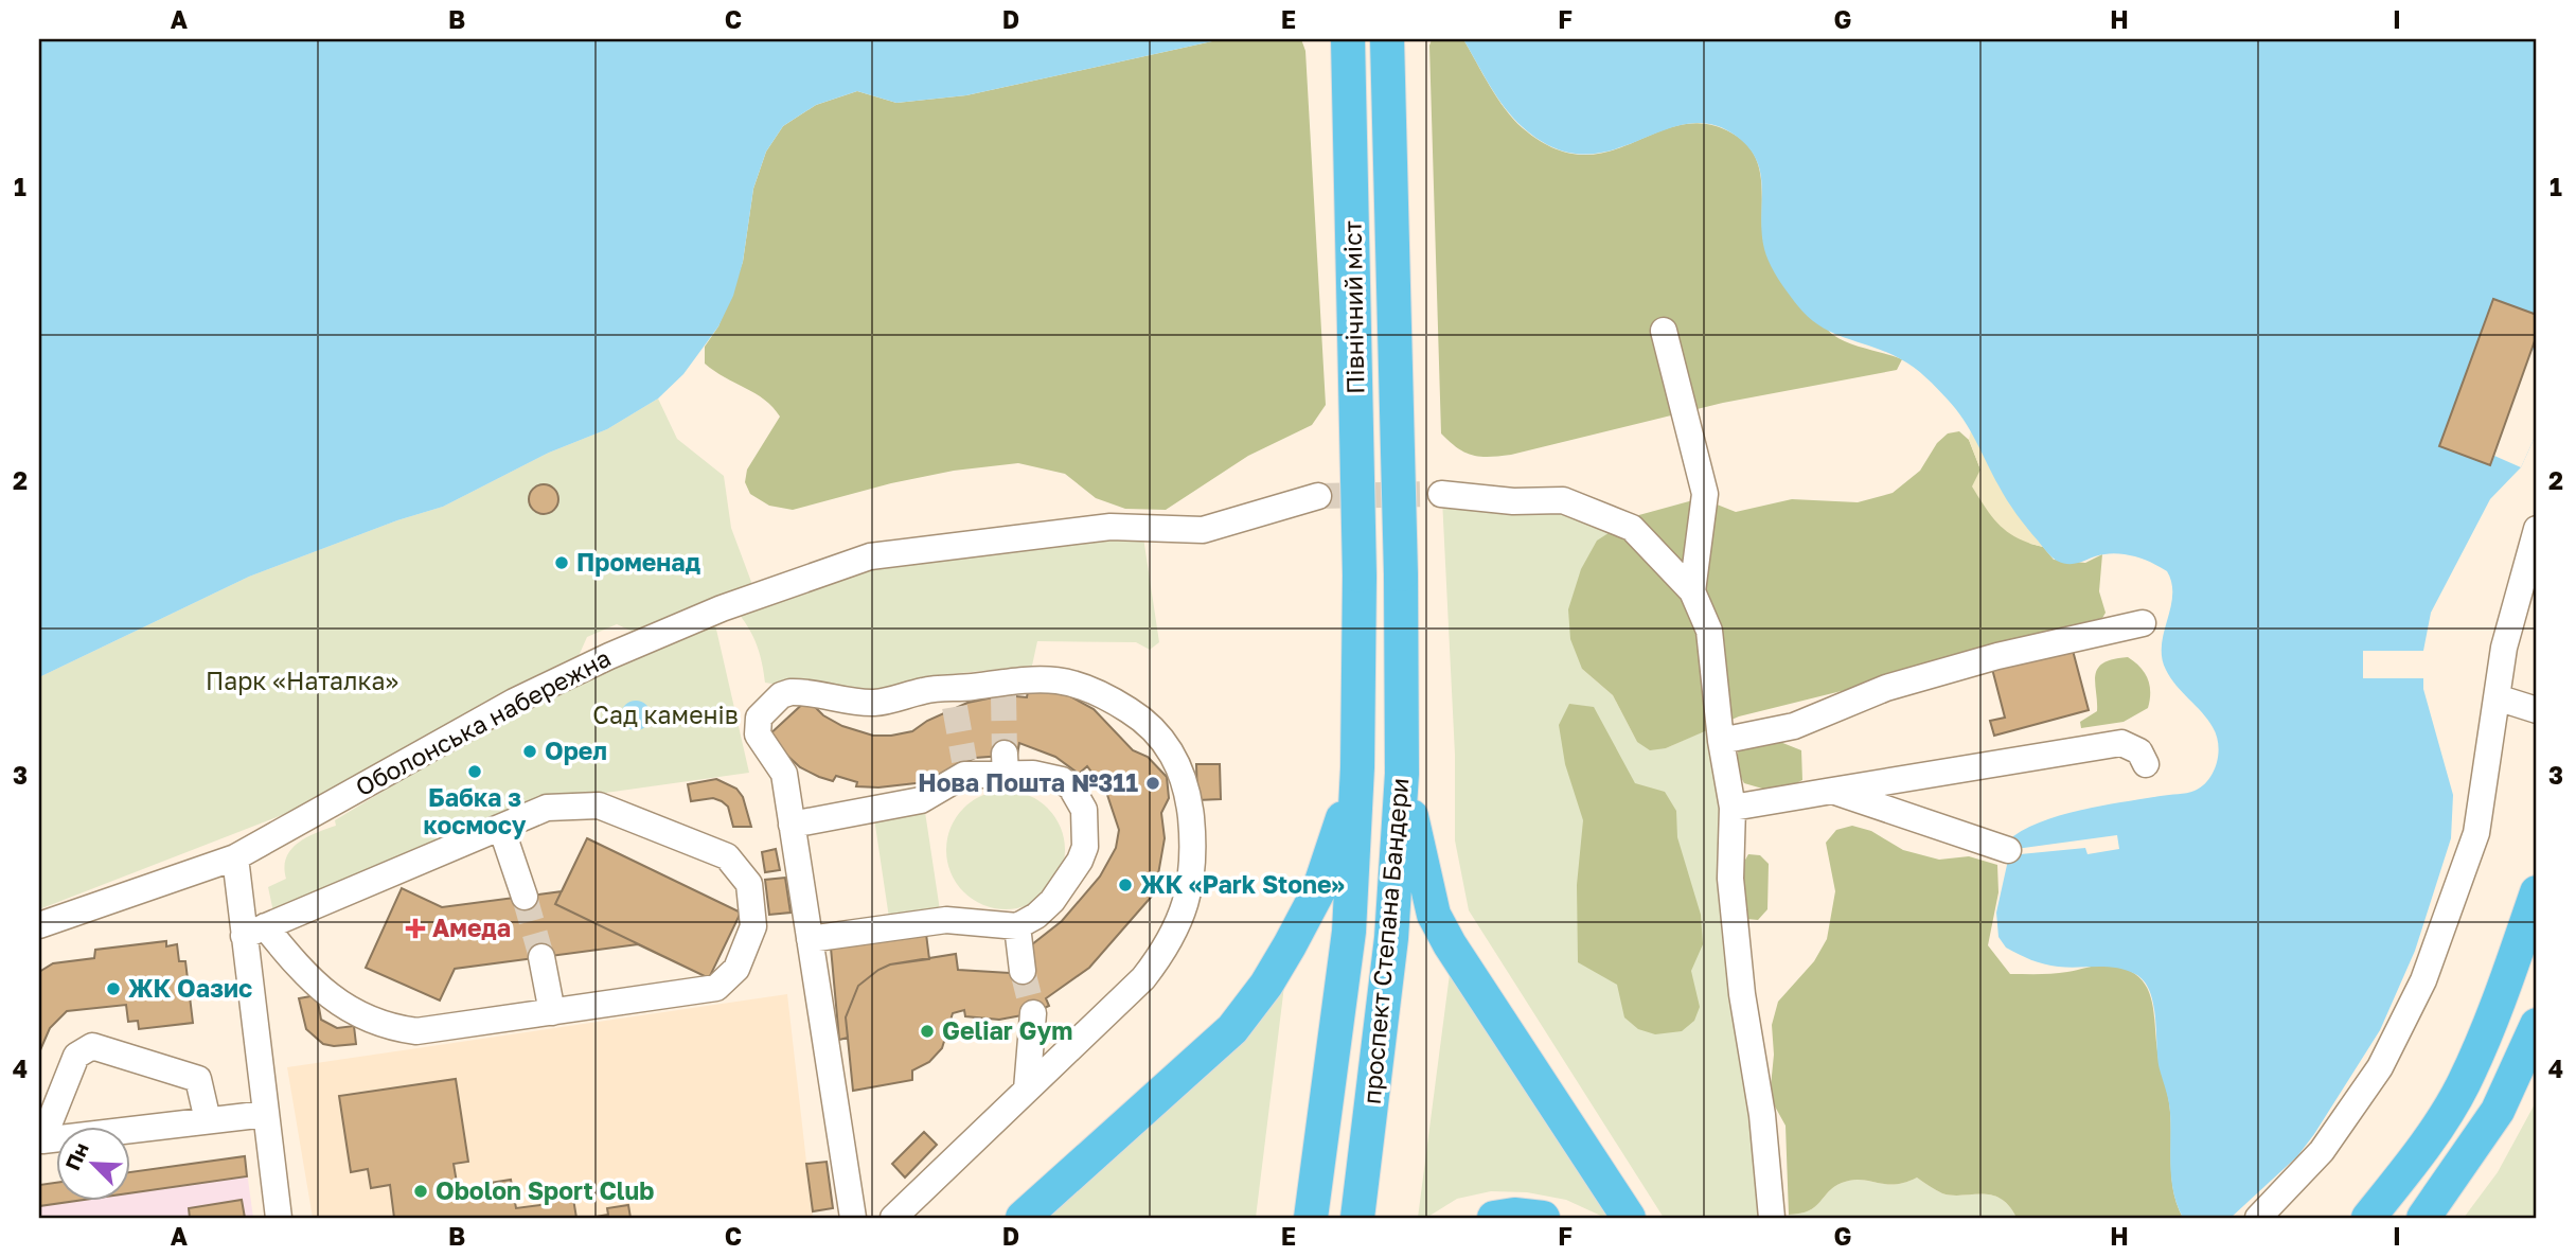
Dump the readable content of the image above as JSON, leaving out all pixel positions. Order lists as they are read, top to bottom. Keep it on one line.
{"streets":{"main road":["Північний міст","проспект Степана Бандери"],"street":["Оболонська набережна"]},"crossings":[["Північний міст","проспект Степана Бандери"]],"parks":["Парк «Наталка»","Сад каменів"],"places":{"other":["Променад","Орел","Бабка з космосу","Нова Пошта №311","ЖК «Park Stone»","ЖК Оазис","Geliar Gym","Obolon Sport Club"],"health":["Амеда"]},"north":"top left","grid":{"columns":["A","B","C","D","E","F","G","H","I"],"rows":["1","2","3","4"]}}
